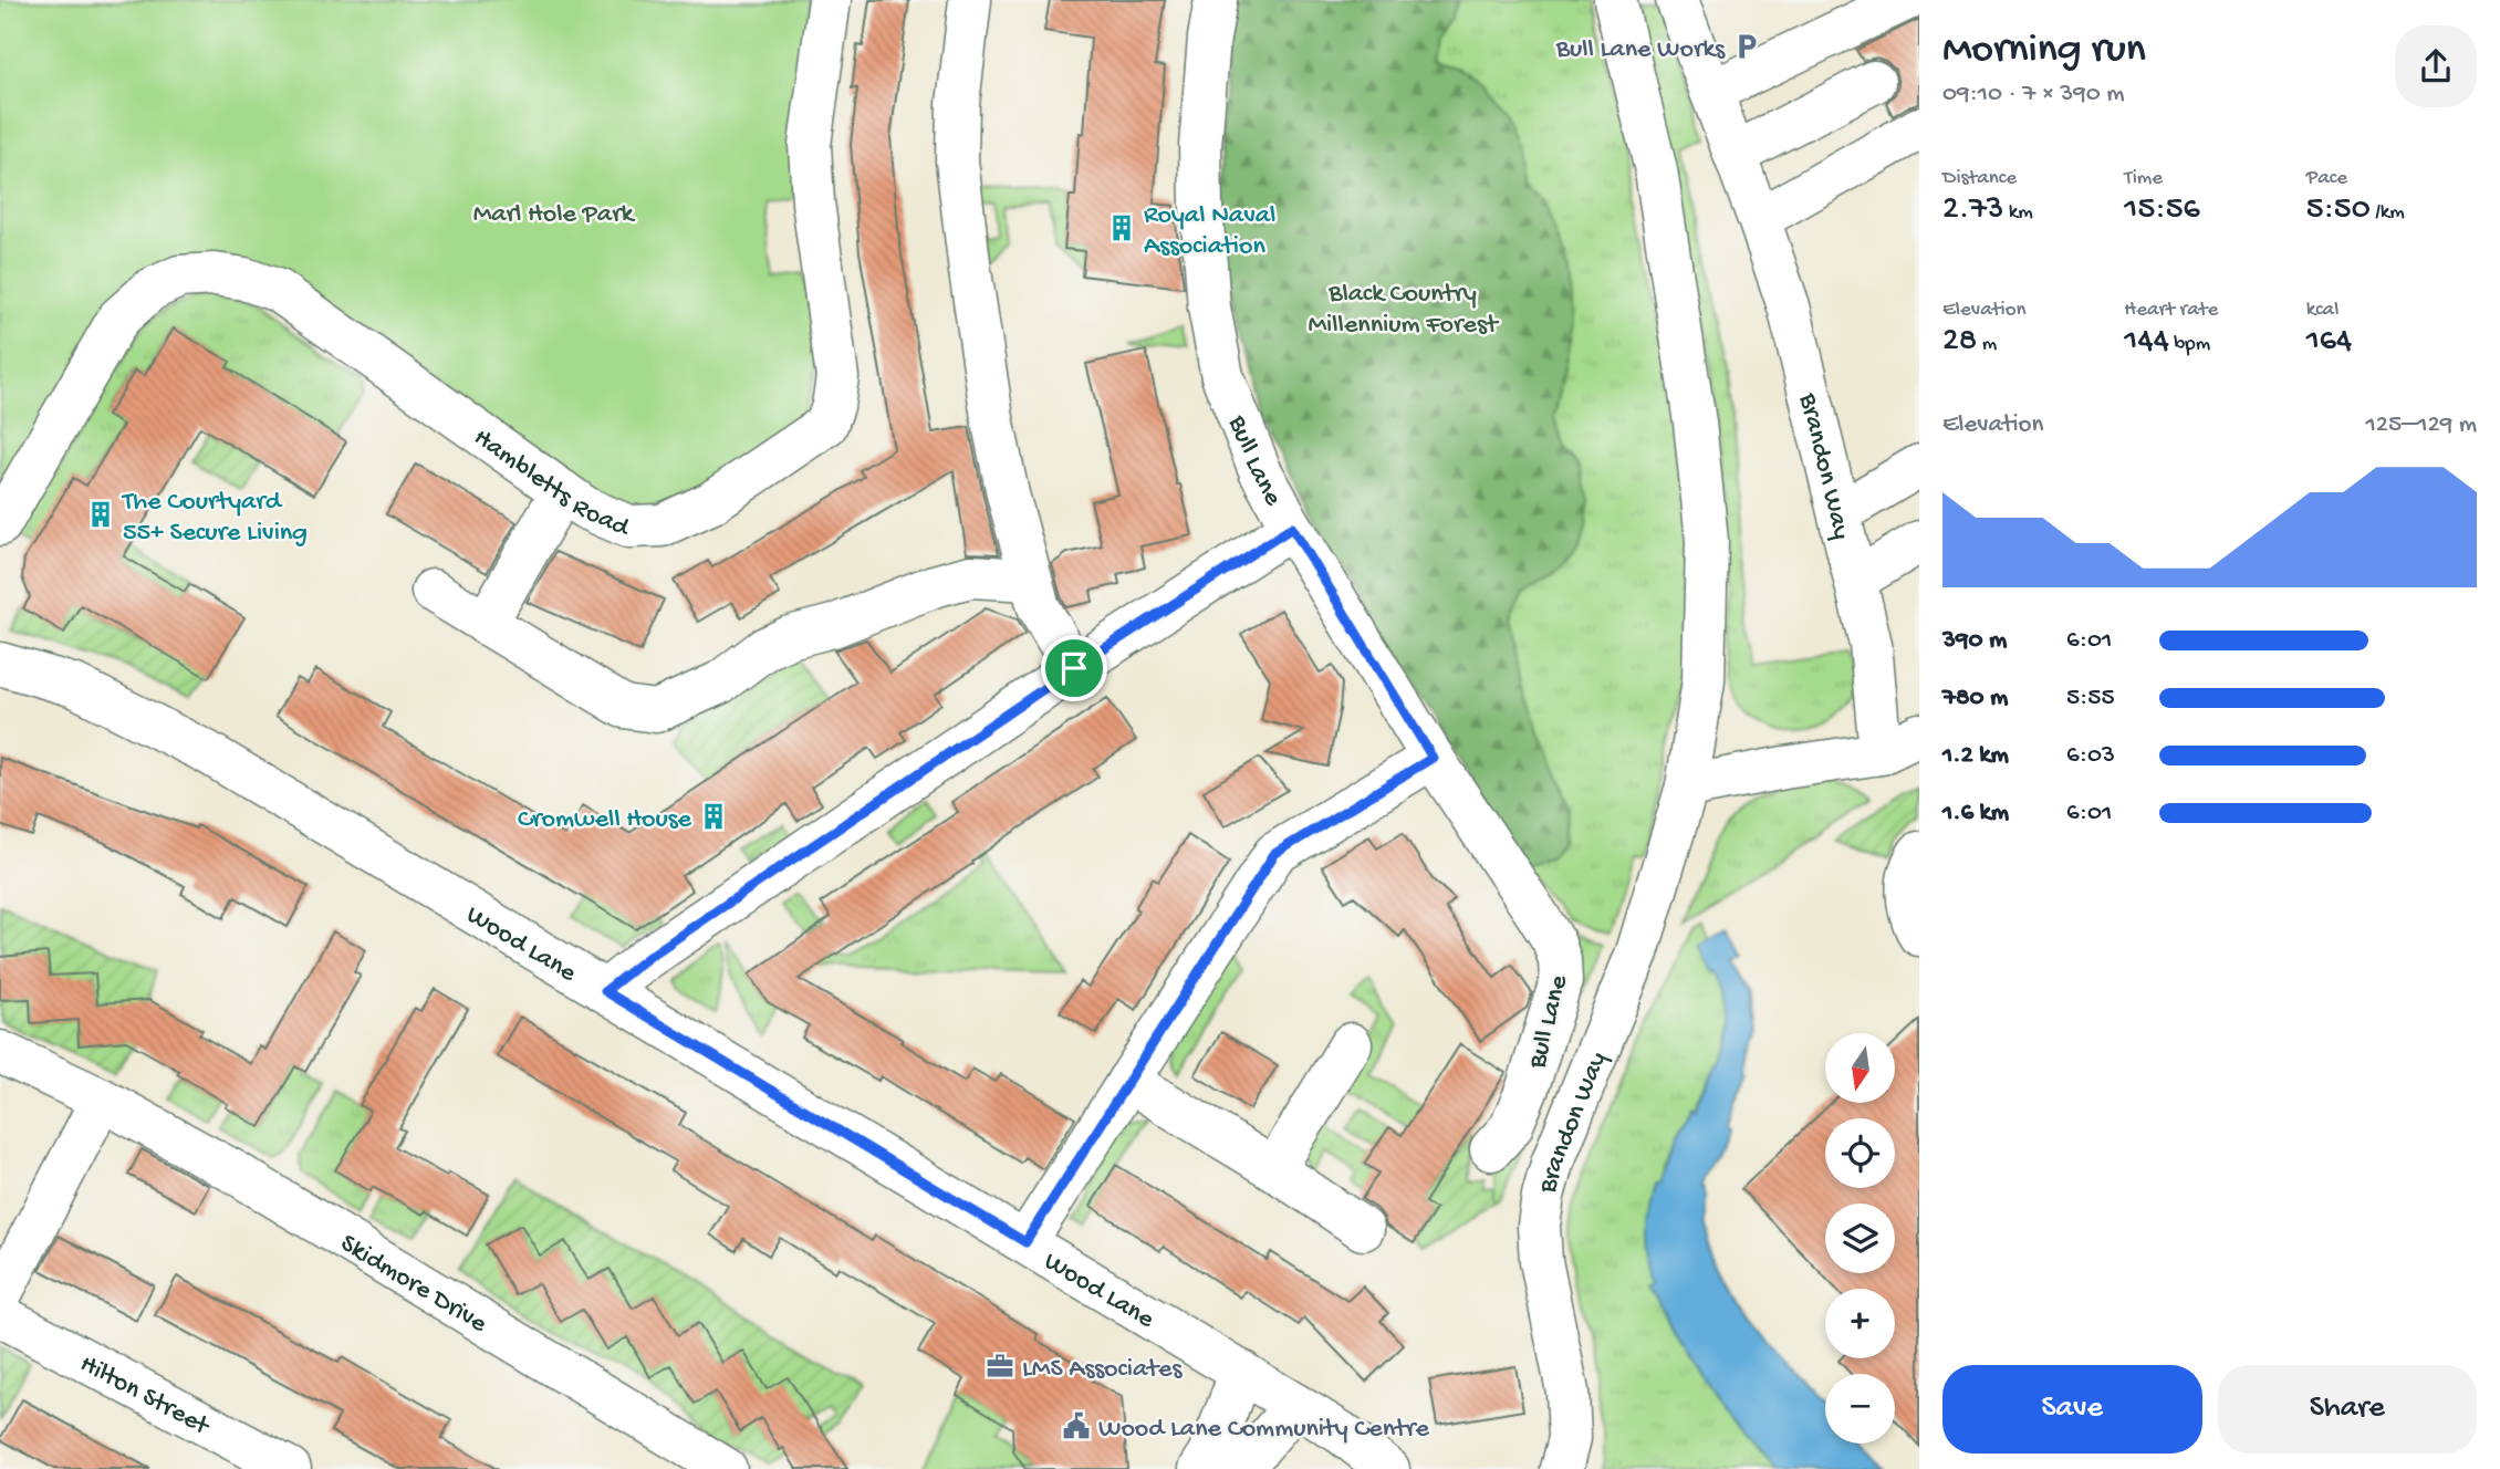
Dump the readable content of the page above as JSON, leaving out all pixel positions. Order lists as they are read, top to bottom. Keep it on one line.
{"streets":{"street":["Bull Lane","Brandon Way","Hambletts Road","Wood Lane","Skidmore Drive","Hilton Street"]},"parks":["Marl Hole Park","Black Country Millennium Forest"],"places":{"parking":["Bull Lane Works"],"building":["Royal Naval Association","The Courtyard 55+ Secure Living","Cromwell House"],"office":["LMS Associates"],"public building":["Wood Lane Community Centre"]},"north":"bottom","page":{"heading":["Morning run","09:10 · 7 × 390 m"],"stats":[["Distance","2.73 km"],["Time","15:56"],["Pace","5:50 /km"],["Elevation","28 m"],["Heart rate","144 bpm"],["kcal","164"]],"chart":["Elevation","125–129 m"],"list":[{"name":"390 m","note":"6:01"},{"name":"780 m","note":"5:55"},{"name":"1.2 km","note":"6:03"},{"name":"1.6 km","note":"6:01"}],"map_buttons":["+","−"],"buttons":["Save","Share"]}}
